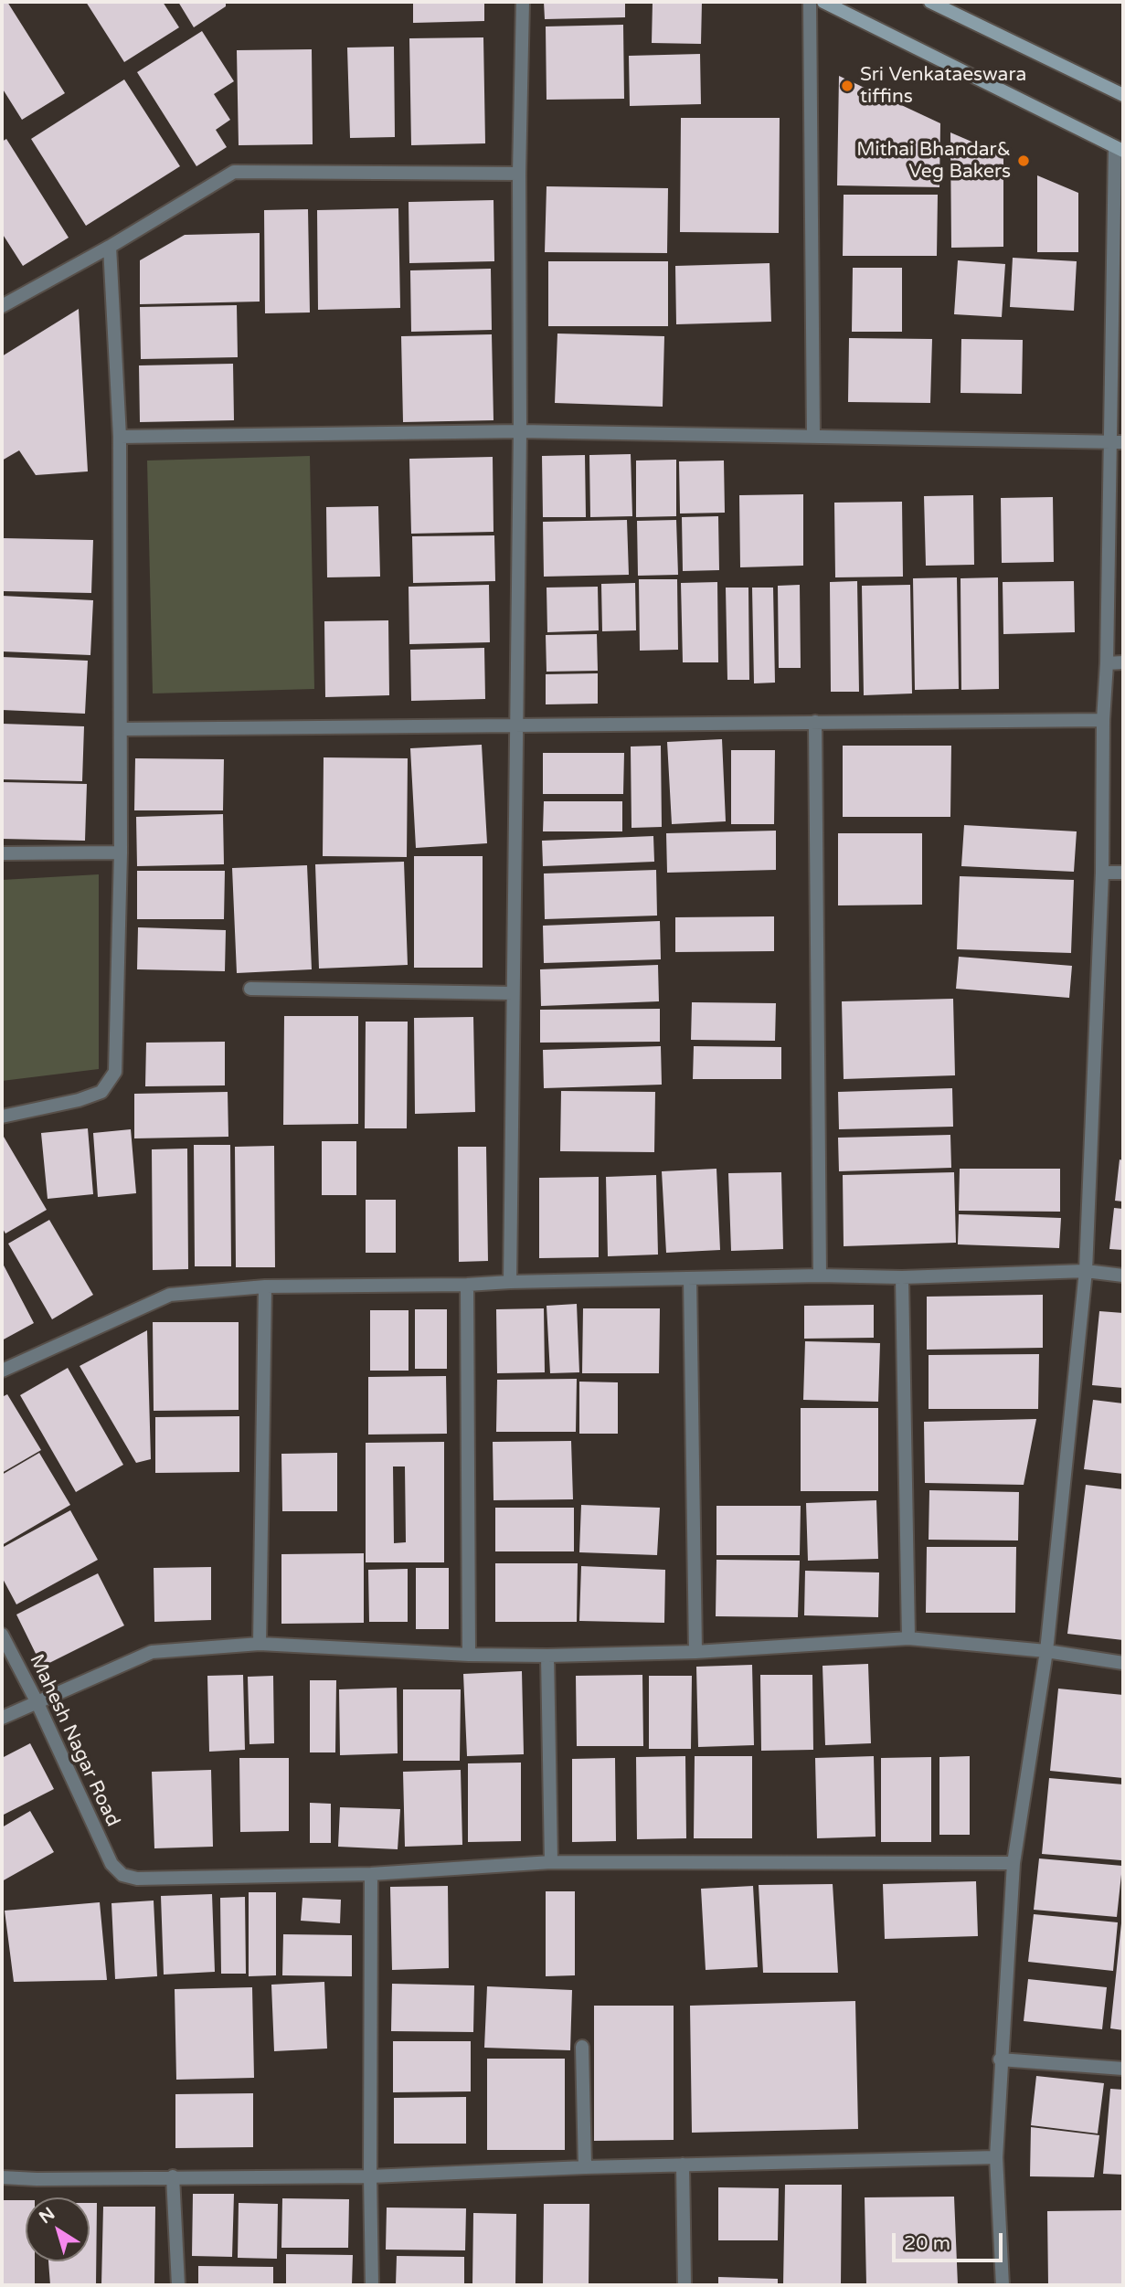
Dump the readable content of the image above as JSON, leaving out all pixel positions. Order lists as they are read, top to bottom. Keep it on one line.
{"streets":{"street":["Mahesh Nagar Road"]},"places":["Sri Venkataeswara tiffins","Mithai Bhandar& Veg Bakers"],"scale_bar":"20 m","north":"top left"}
